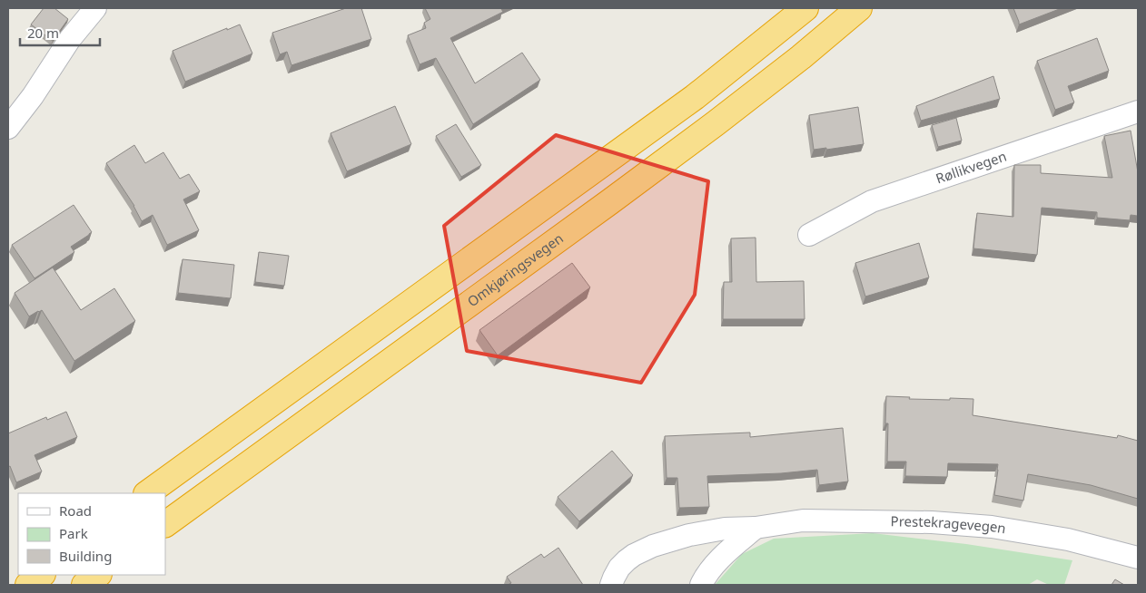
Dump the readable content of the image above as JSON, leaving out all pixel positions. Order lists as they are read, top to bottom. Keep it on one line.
{"streets":{"highway":["Omkjøringsvegen"],"street":["Røllikvegen","Prestekragevegen"]},"legend":["Road","Park","Building"],"scale_bar":"20 m"}
